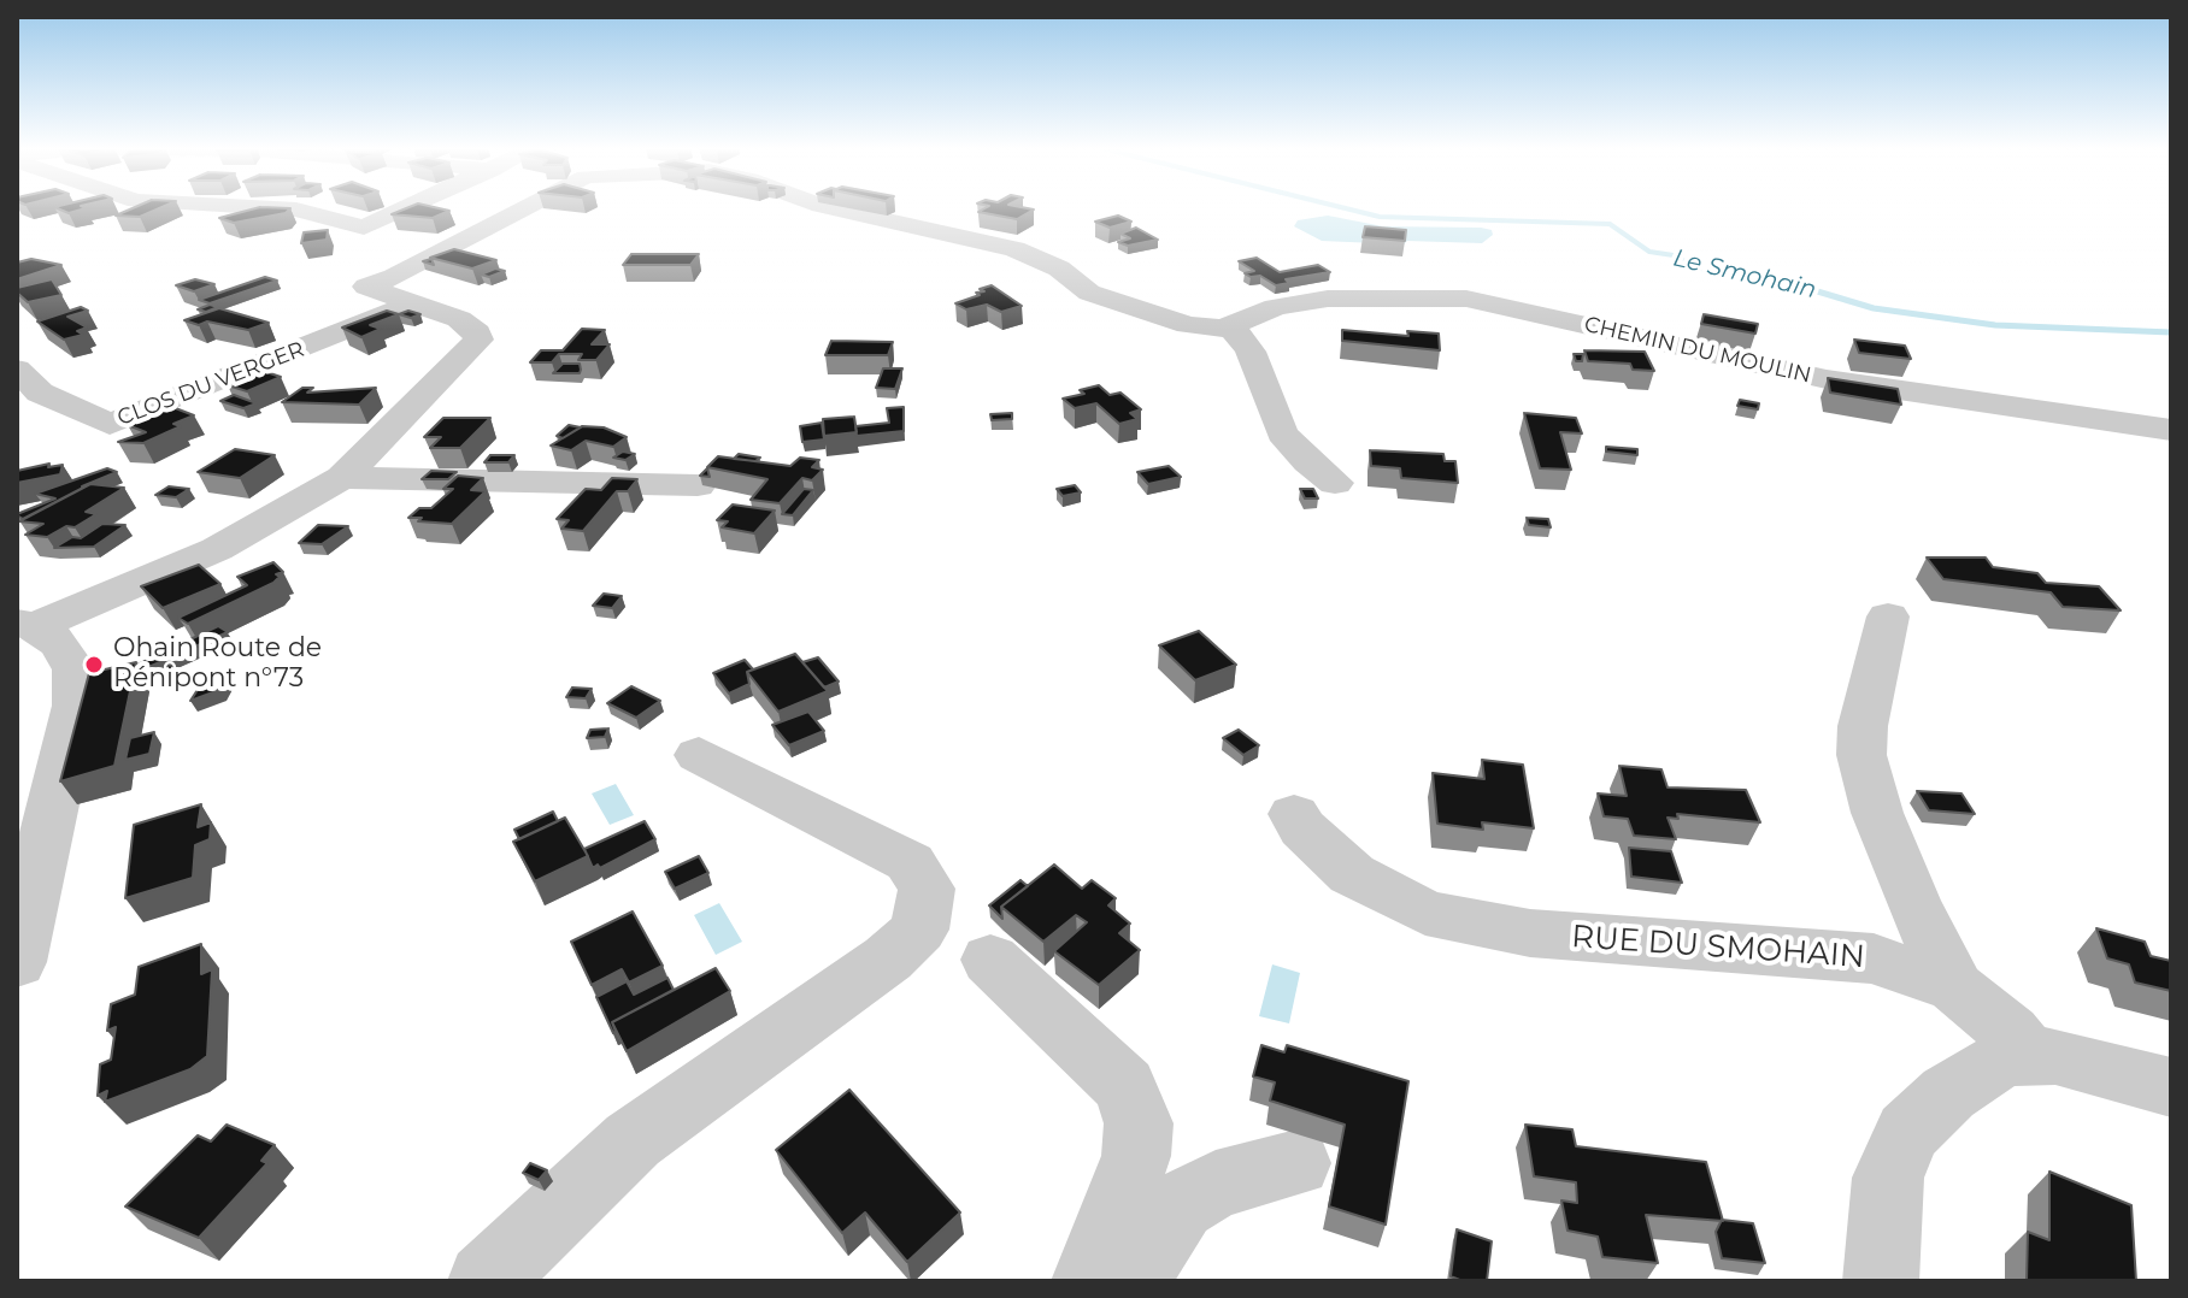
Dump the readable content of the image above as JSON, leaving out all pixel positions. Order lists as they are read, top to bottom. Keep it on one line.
{"streets":{"street":["CHEMIN DU MOULIN","CLOS DU VERGER","RUE DU SMOHAIN"]},"water":["Le Smohain"],"places":["Ohain Route de Rénipont n°73"]}
